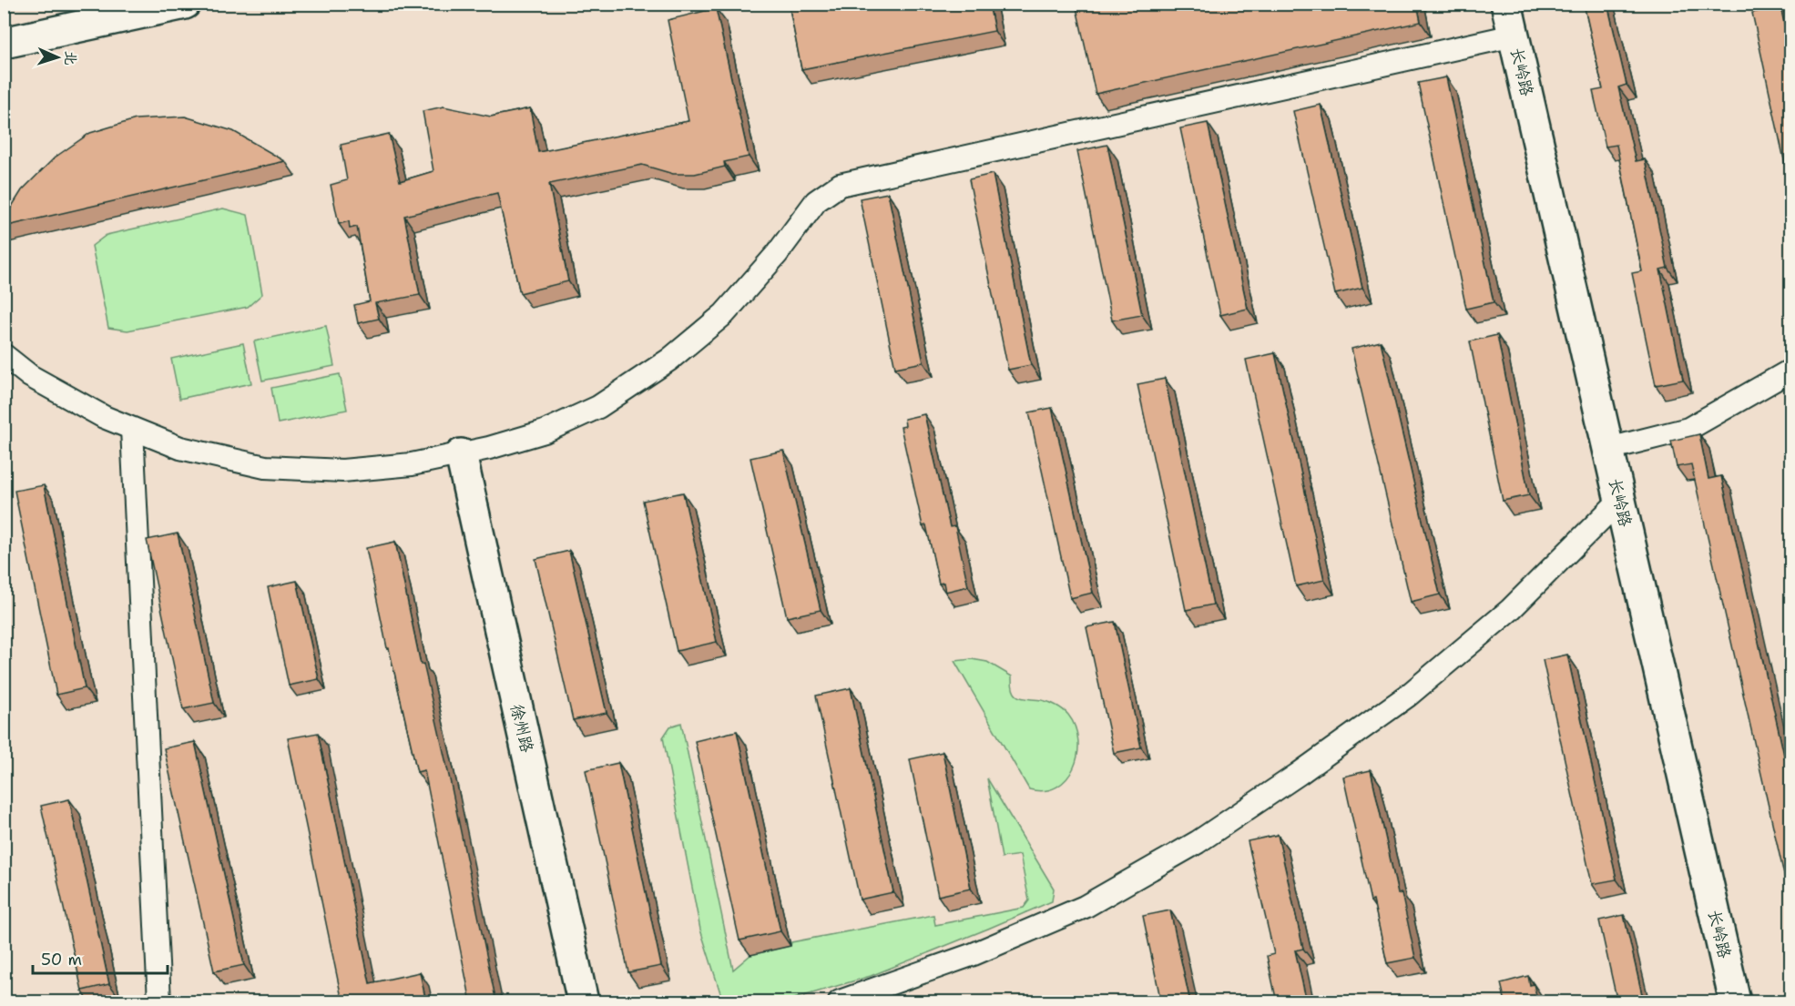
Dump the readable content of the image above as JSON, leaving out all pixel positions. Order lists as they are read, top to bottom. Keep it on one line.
{"streets":{"street":["长岭路","徐州路"]},"scale_bar":"50 m","north":"right"}
